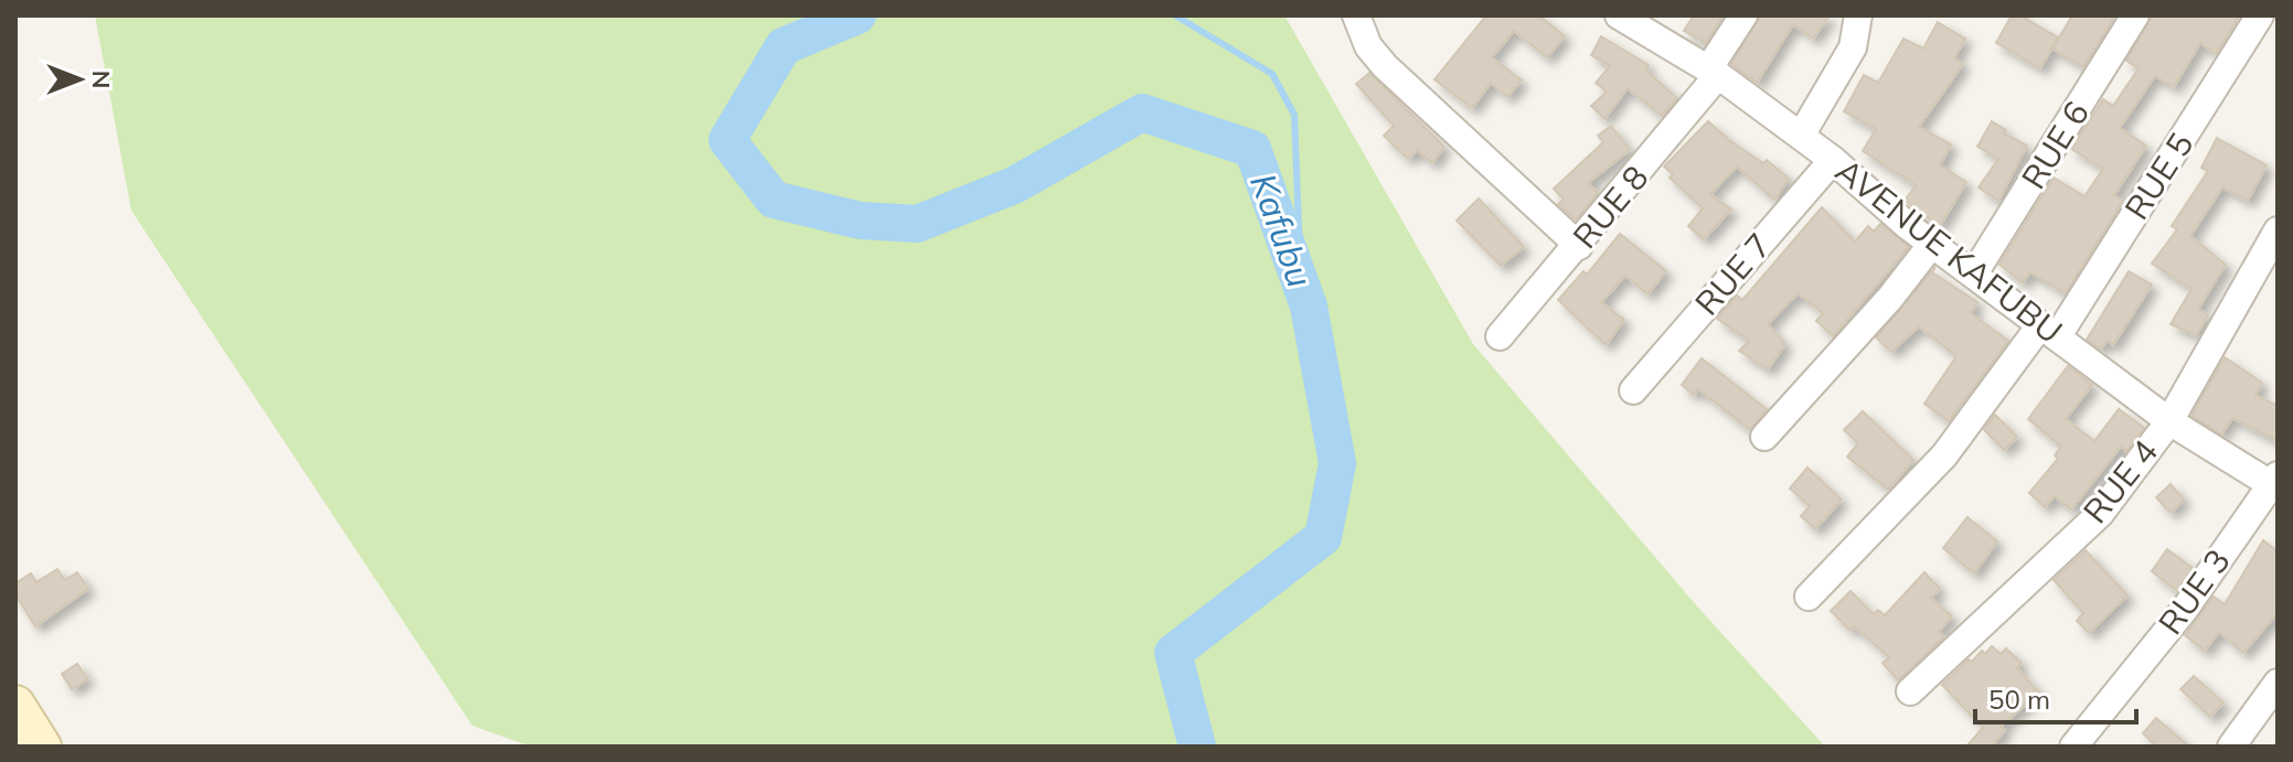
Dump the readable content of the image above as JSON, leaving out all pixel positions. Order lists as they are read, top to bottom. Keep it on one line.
{"streets":{"street":["RUE 6","RUE 5","RUE 8","AVENUE KAFUBU","RUE 7","RUE 4","RUE 3"]},"crossings":[["RUE 6","AVENUE KAFUBU"],["RUE 5","AVENUE KAFUBU"],["RUE 8","AVENUE KAFUBU"],["AVENUE KAFUBU","RUE 7"],["AVENUE KAFUBU","RUE 4"],["AVENUE KAFUBU","RUE 3"]],"water":["Kafubu"],"scale_bar":"50 m","north":"right"}
